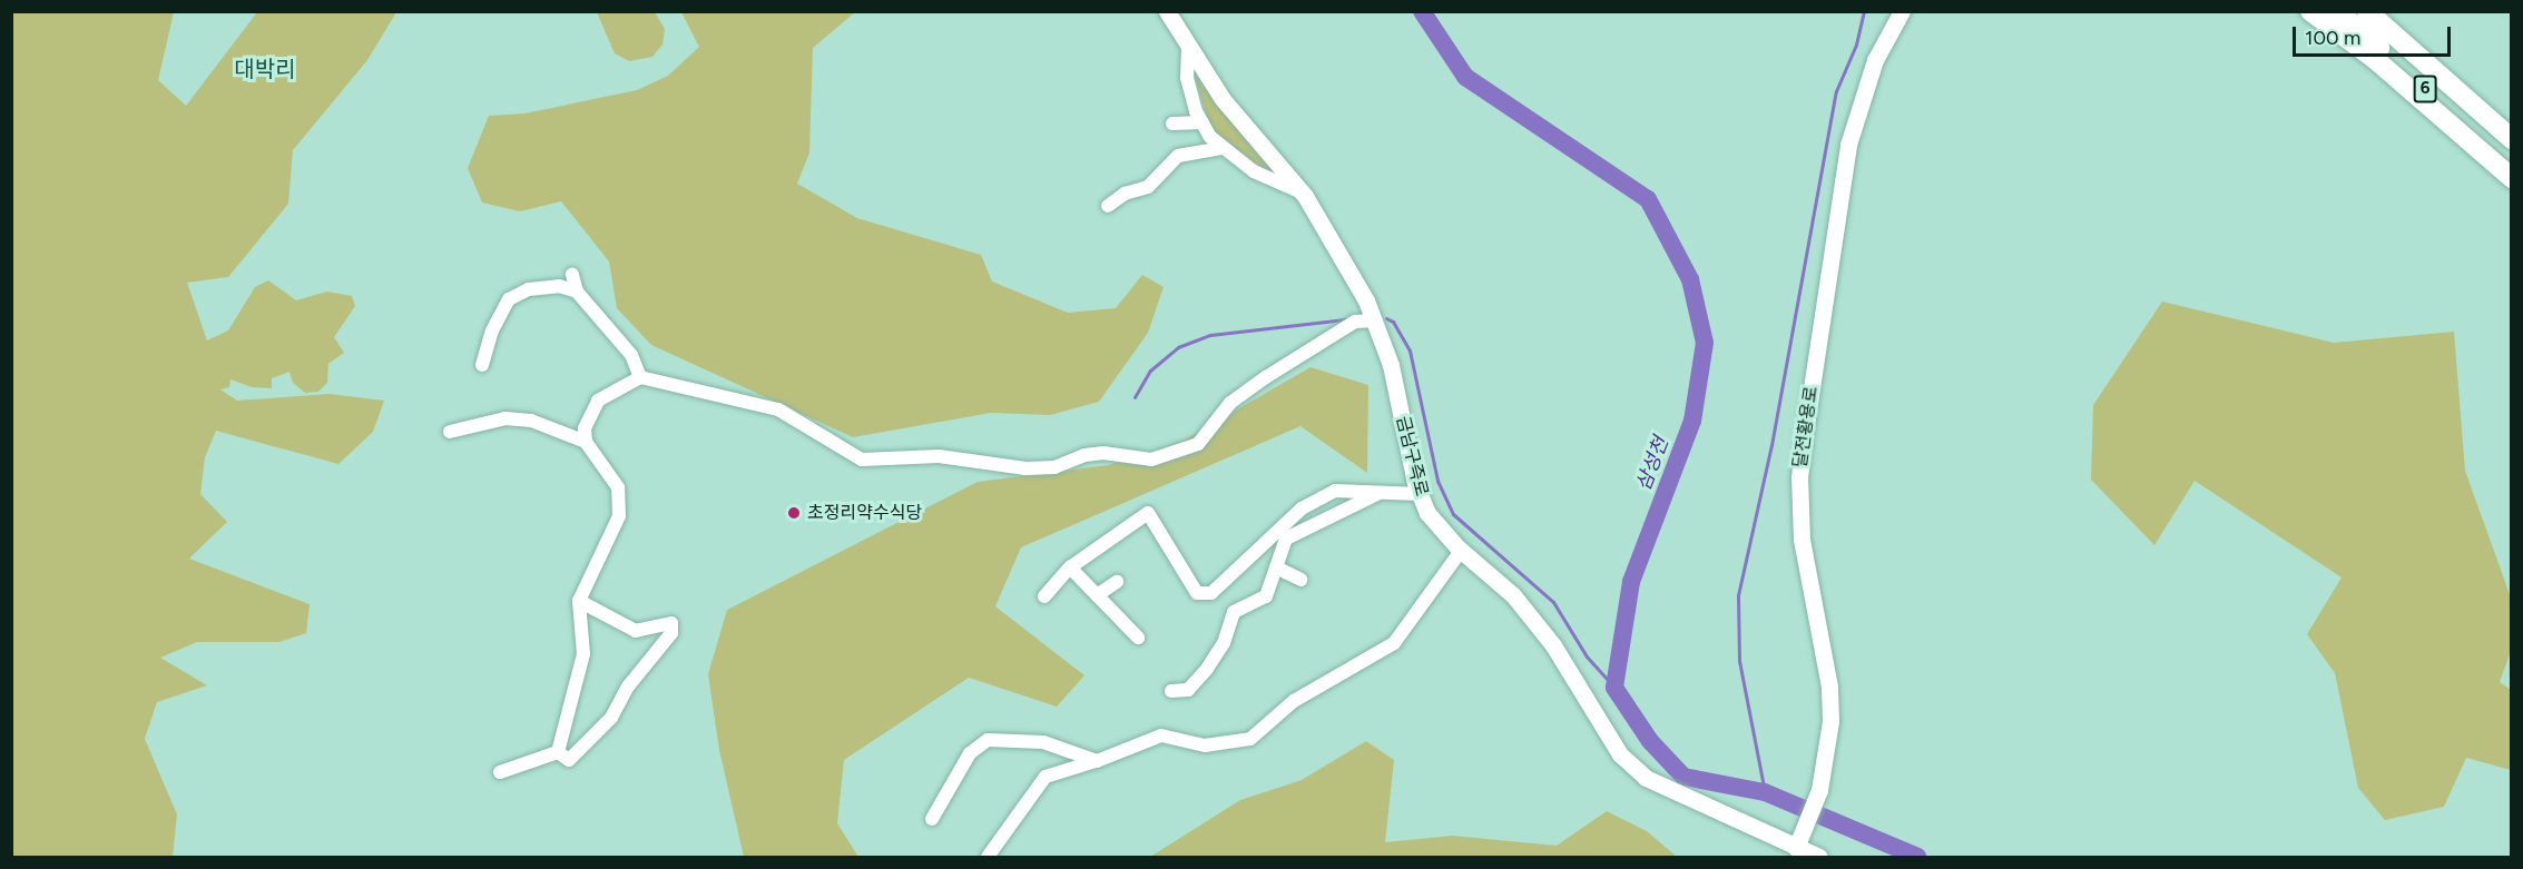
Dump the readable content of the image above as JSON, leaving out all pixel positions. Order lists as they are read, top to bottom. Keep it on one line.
{"streets":{"highway":["6"],"main road":["달전황용로","금남구즉로"]},"crossings":[["달전황용로","금남구즉로"]],"districts":["대박리"],"water":["삼성천"],"places":["초정리약수식당"],"scale_bar":"100 m"}
